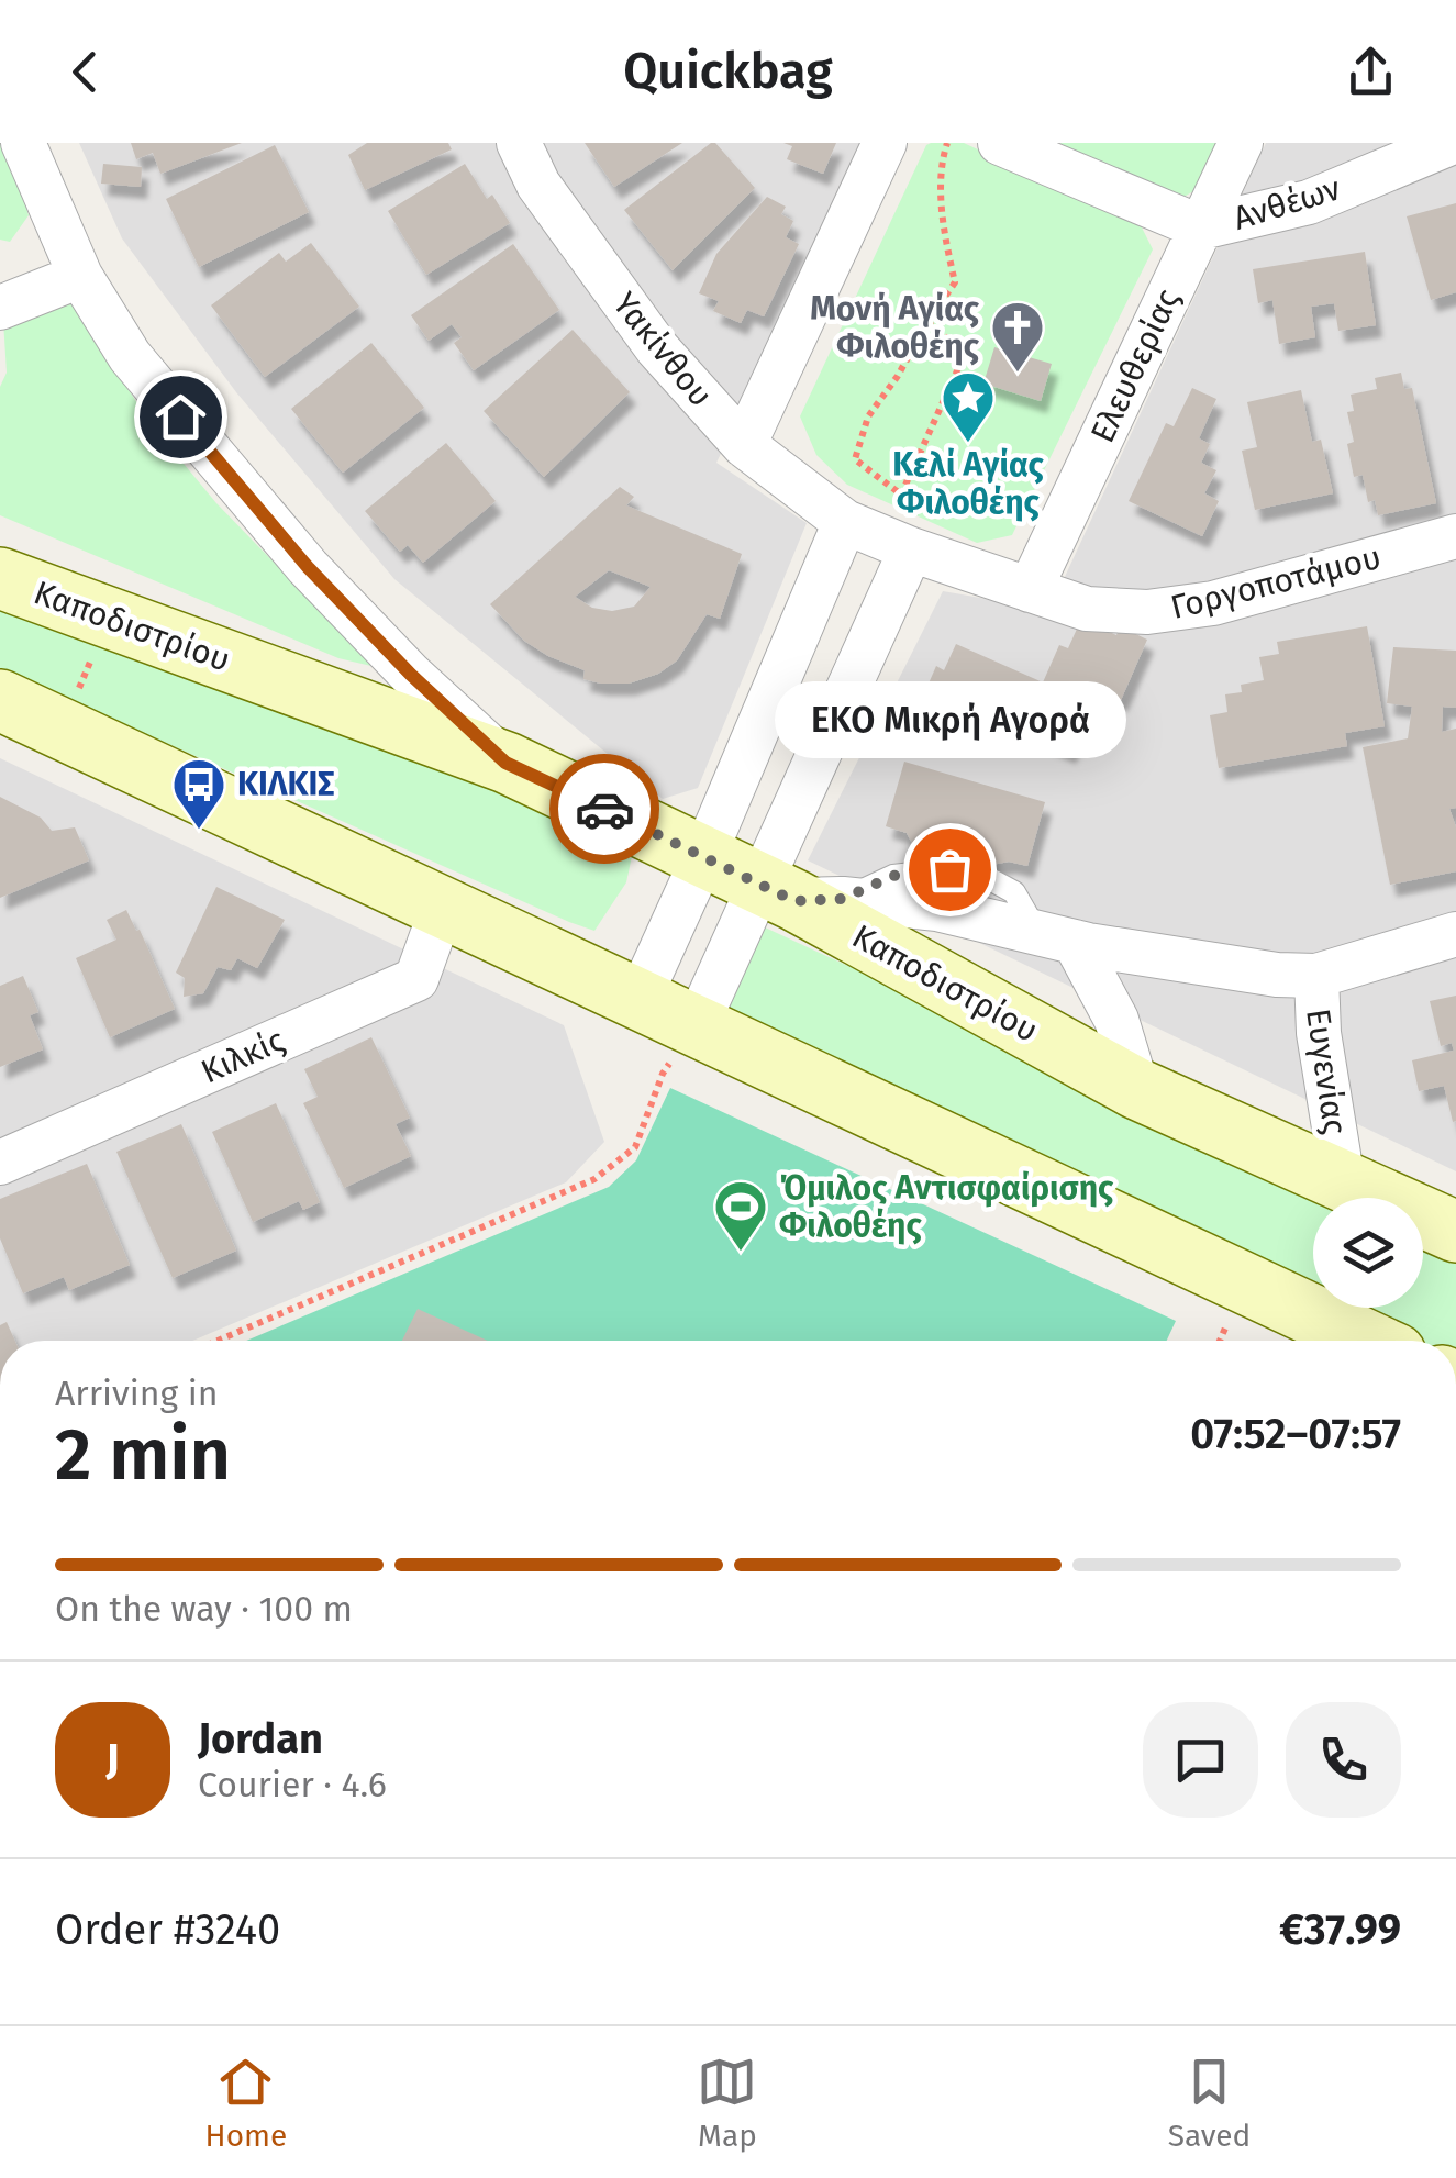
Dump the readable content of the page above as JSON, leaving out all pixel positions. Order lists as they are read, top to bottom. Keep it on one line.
{"streets":{"main road":["Καποδιστρίου"],"street":["Ανθέων","Υακίνθου","Ελευθερίας","Γοργοποτάμου","Κιλκίς","Ευγενίας"]},"crossings":[["Ανθέων","Ελευθερίας"],["Υακίνθου","Γοργοποτάμου"],["Ελευθερίας","Γοργοποτάμου"],["Καποδιστρίου","Ευγενίας"]],"places":{"church":["Μονή Αγίας Φιλοθέης"],"place":["Κελί Αγίας Φιλοθέης"],"bus stop":["ΚΙΛΚΙΣ"],"other":["ΕΚΟ Μικρή Αγορά"],"sports":["Όμιλος Αντισφαίρισης Φιλοθέης"]},"page":{"header":"Quickbag","bubble":"ΕΚΟ Μικρή Αγορά","heading":["2 min","Arriving in","07:52–07:57"],"panel":["Jordan","Courier · 4.6","Order #3240","€37.99"],"bar":"On the way · 100 m","round":"J","tabs":["Home","Map","Saved"]}}
